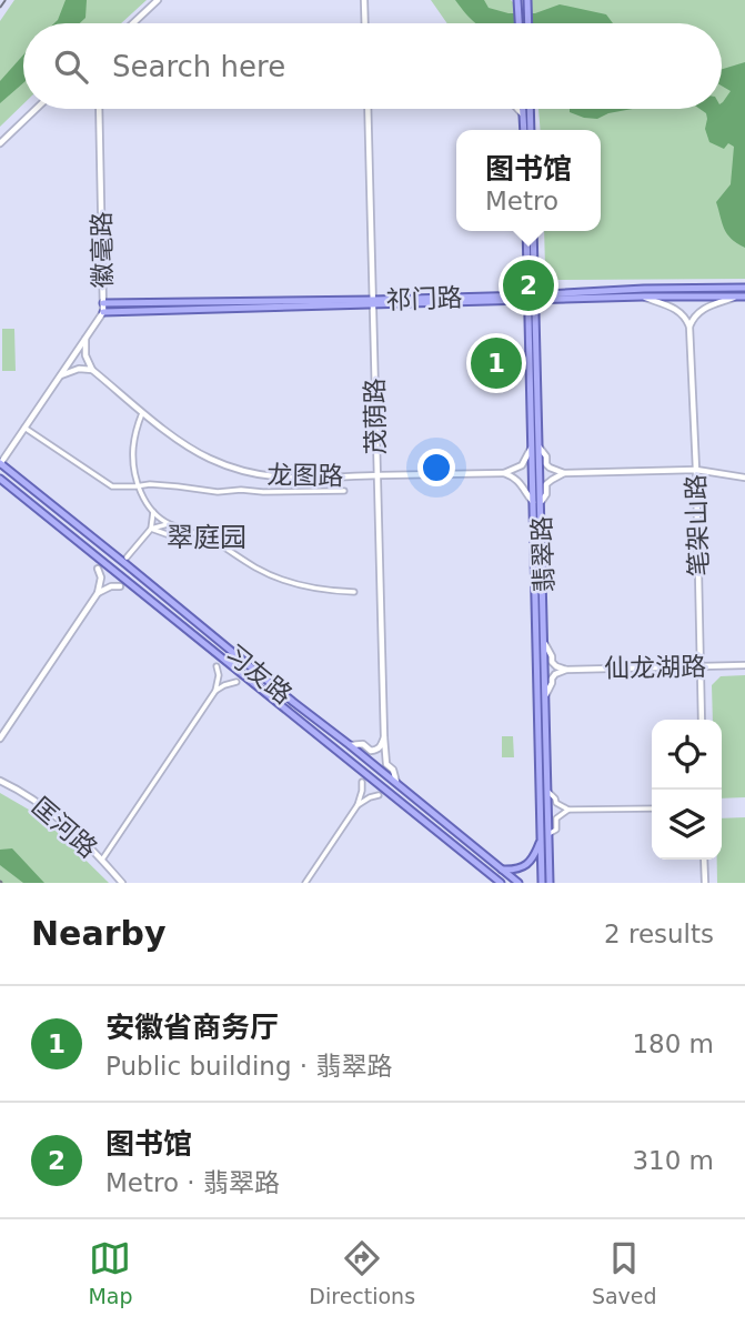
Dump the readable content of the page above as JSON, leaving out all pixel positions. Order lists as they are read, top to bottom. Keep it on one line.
{"streets":{"main road":["祁门路","翡翠路","习友路"],"street":["徽毫路","茂荫路","龙图路","笔架山路","仙龙湖路","匡河路"]},"crossings":[["徽毫路","祁门路"],["徽毫路","习友路"],["祁门路","茂荫路"],["祁门路","翡翠路"],["茂荫路","龙图路"],["茂荫路","习友路"],["笔架山路","仙龙湖路"]],"districts":["翠庭园"],"page":{"search":"Search here","popup":["图书馆","Metro"],"pins":["2","1"],"heading":["Nearby","2 results"],"list":[{"mark":"1","name":"安徽省商务厅","note":"Public building · 翡翠路","value":"180 m"},{"mark":"2","name":"图书馆","note":"Metro · 翡翠路","value":"310 m"}],"nav":["Map","Directions","Saved"]}}
